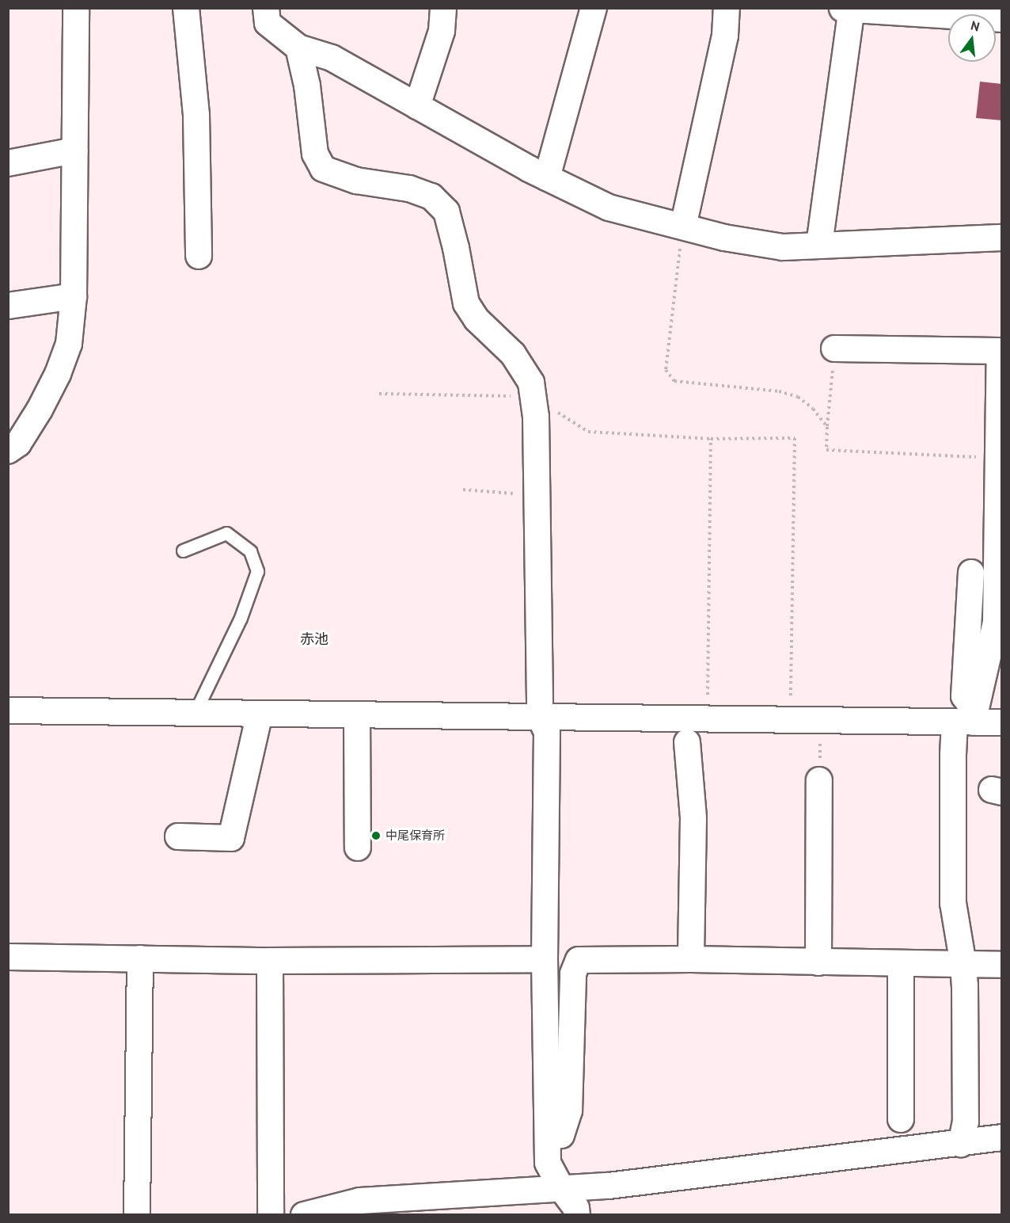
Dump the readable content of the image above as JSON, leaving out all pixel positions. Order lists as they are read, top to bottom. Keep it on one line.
{"districts":["赤池"],"places":["中尾保育所"],"north":"top"}
